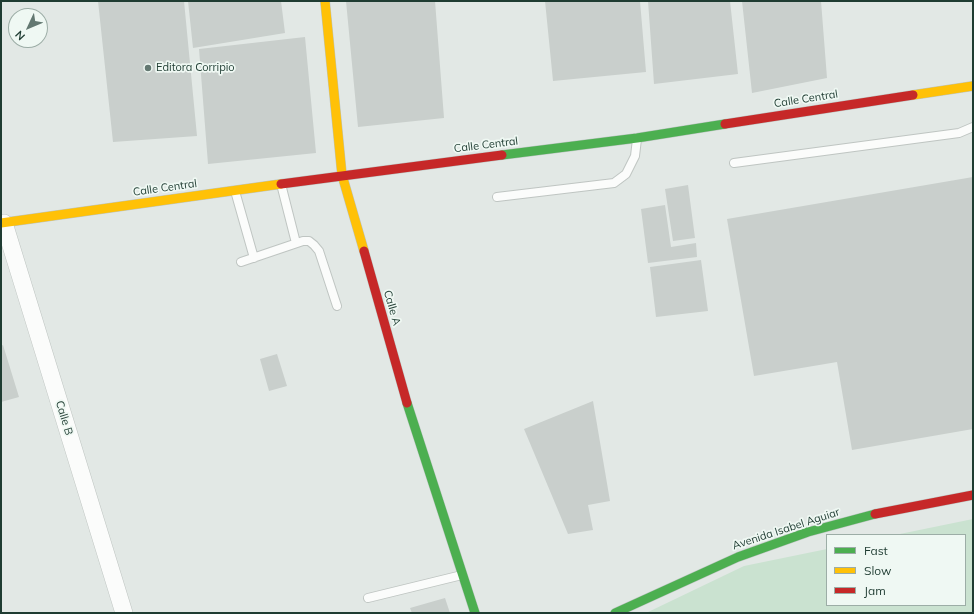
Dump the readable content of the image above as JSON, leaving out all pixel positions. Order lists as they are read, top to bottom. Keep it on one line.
{"streets":{"street":["Calle Central","Calle A","Calle B","Avenida Isabel Aguiar"]},"crossings":[["Calle Central","Calle A"],["Calle Central","Calle B"]],"places":["Editora Corripio"],"legend":["Fast","Slow","Jam"],"north":"bottom left"}
